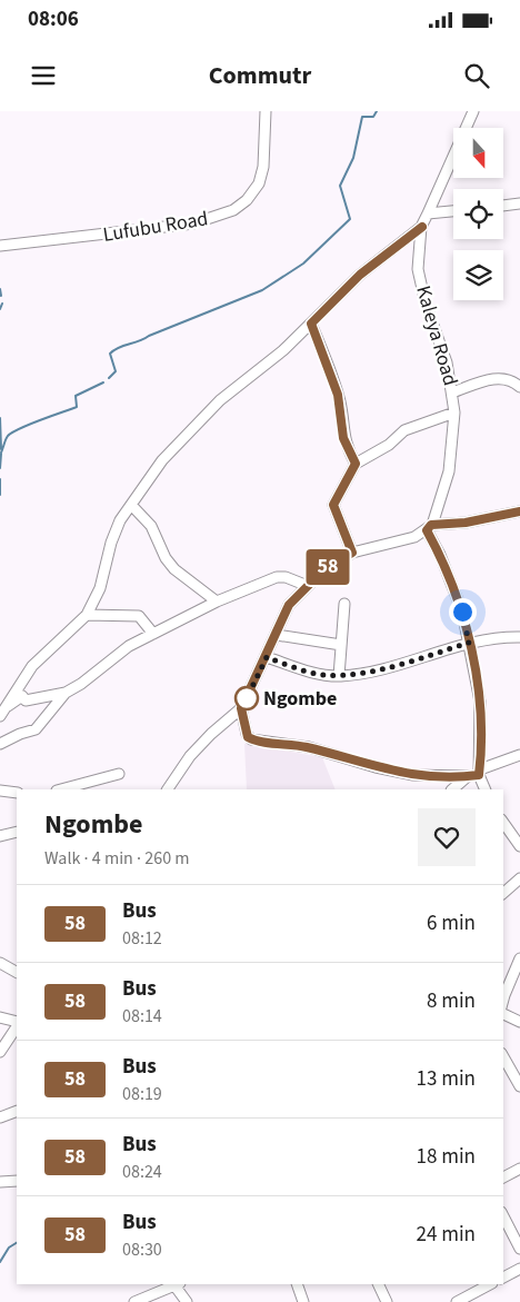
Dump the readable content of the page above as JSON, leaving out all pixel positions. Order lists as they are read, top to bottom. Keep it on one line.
{"streets":{"street":["Lufubu Road","Kaleya Road"]},"places":["Ngombe"],"lines":["bus line 58"],"north":"bottom","page":{"status":"08:06","header":"Commutr","on_map":"58","heading":["Ngombe","Walk · 4 min · 260 m"],"list":[{"mark":"58","name":"Bus","note":"08:12","value":"6 min"},{"mark":"58","name":"Bus","note":"08:14","value":"8 min"},{"mark":"58","name":"Bus","note":"08:19","value":"13 min"},{"mark":"58","name":"Bus","note":"08:24","value":"18 min"},{"mark":"58","name":"Bus","note":"08:30","value":"24 min"}]}}
